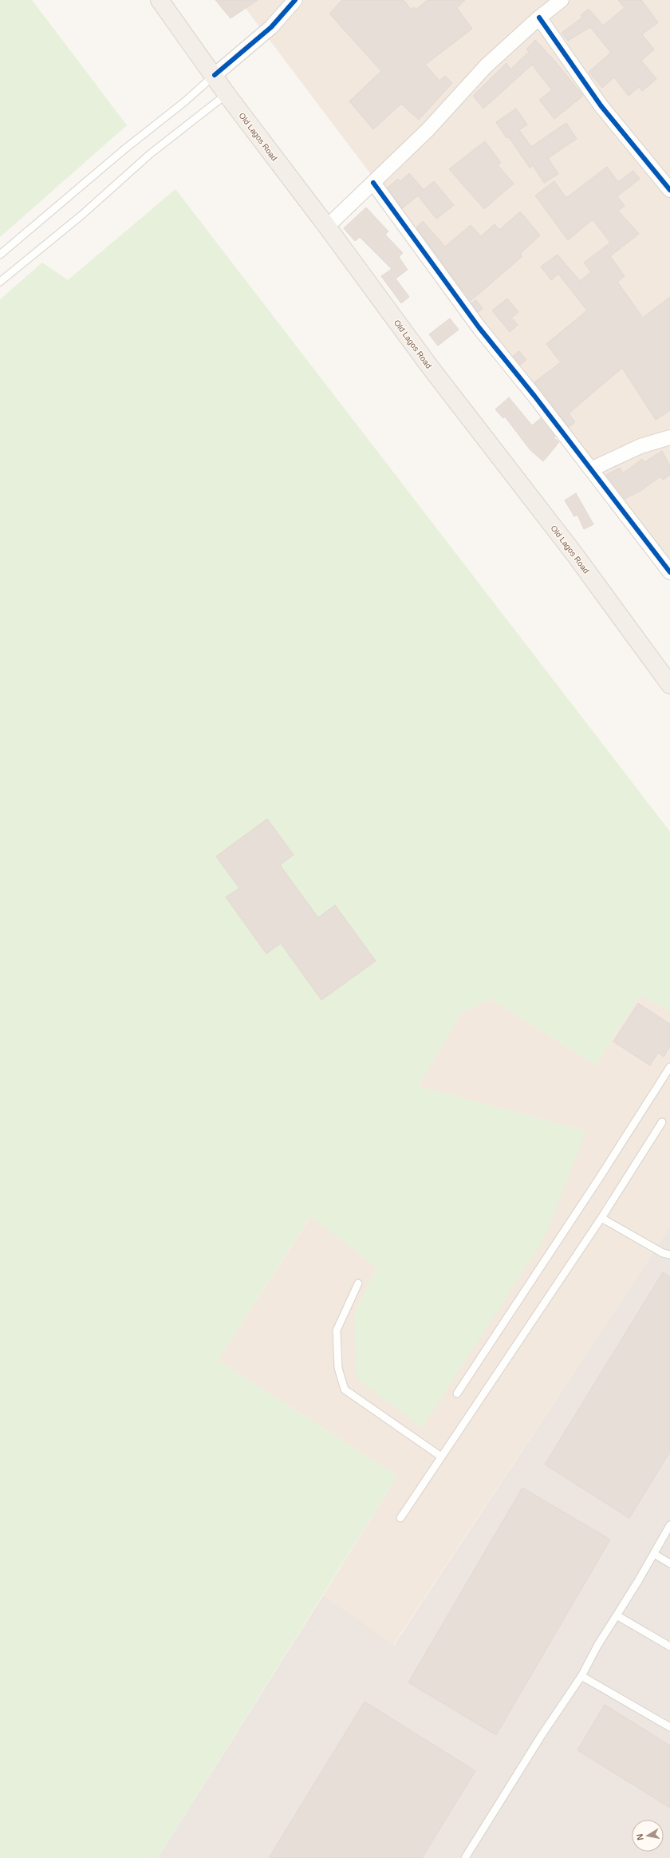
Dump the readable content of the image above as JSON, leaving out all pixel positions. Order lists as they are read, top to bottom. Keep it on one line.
{"streets":{"main road":["Old Lagos Road"]},"north":"left"}
